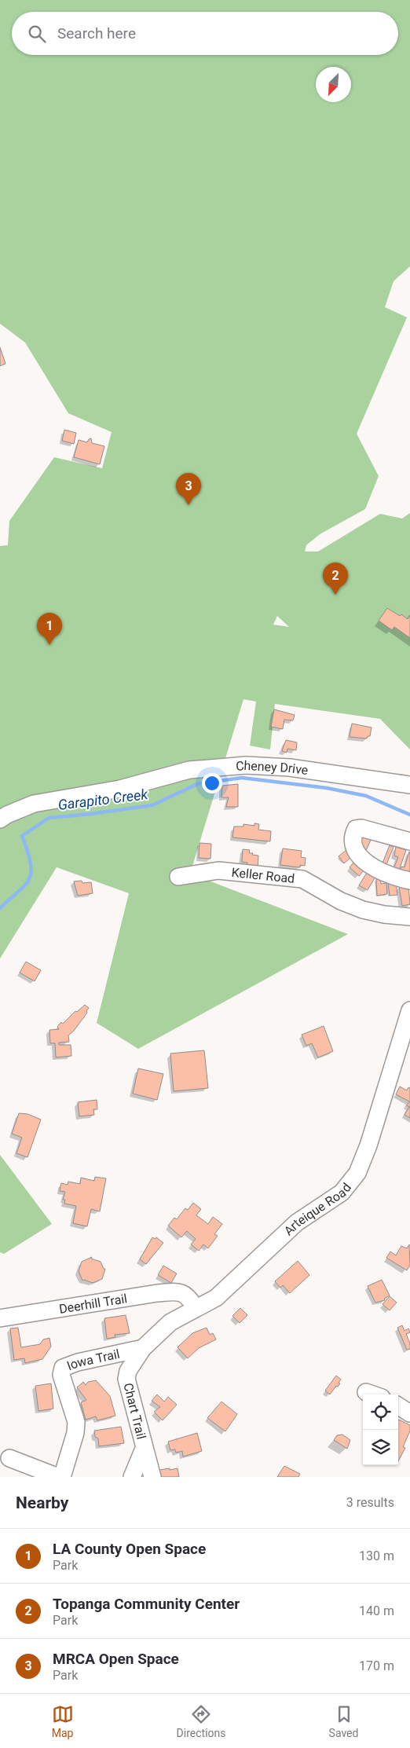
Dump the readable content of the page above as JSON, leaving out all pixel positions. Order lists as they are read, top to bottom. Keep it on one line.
{"streets":{"street":["Cheney Drive","Keller Road","Arteique Road","Deerhill Trail","Iowa Trail","Chart Trail"]},"crossings":[["Arteique Road","Deerhill Trail"],["Arteique Road","Iowa Trail"],["Arteique Road","Chart Trail"],["Iowa Trail","Chart Trail"]],"water":["Garapito Creek"],"north":"bottom left","page":{"search":"Search here","pins":["3","2","1"],"heading":["Nearby","3 results"],"list":[{"mark":"1","name":"LA County Open Space","note":"Park","value":"130 m"},{"mark":"2","name":"Topanga Community Center","note":"Park","value":"140 m"},{"mark":"3","name":"MRCA Open Space","note":"Park","value":"170 m"}],"nav":["Map","Directions","Saved"]}}
